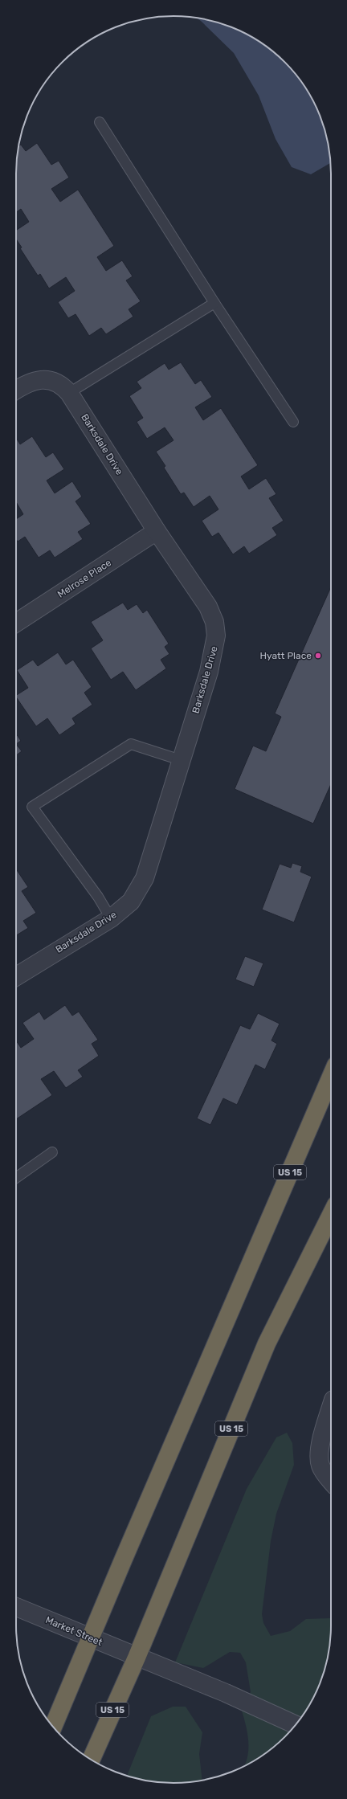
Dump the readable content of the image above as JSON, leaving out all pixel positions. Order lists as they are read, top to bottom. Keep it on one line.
{"streets":{"highway":["US 15"],"street":["Barksdale Drive","Melrose Place","Market Street"]},"crossings":[["Barksdale Drive","Melrose Place"],["US 15","Market Street"]],"places":["Hyatt Place"]}
